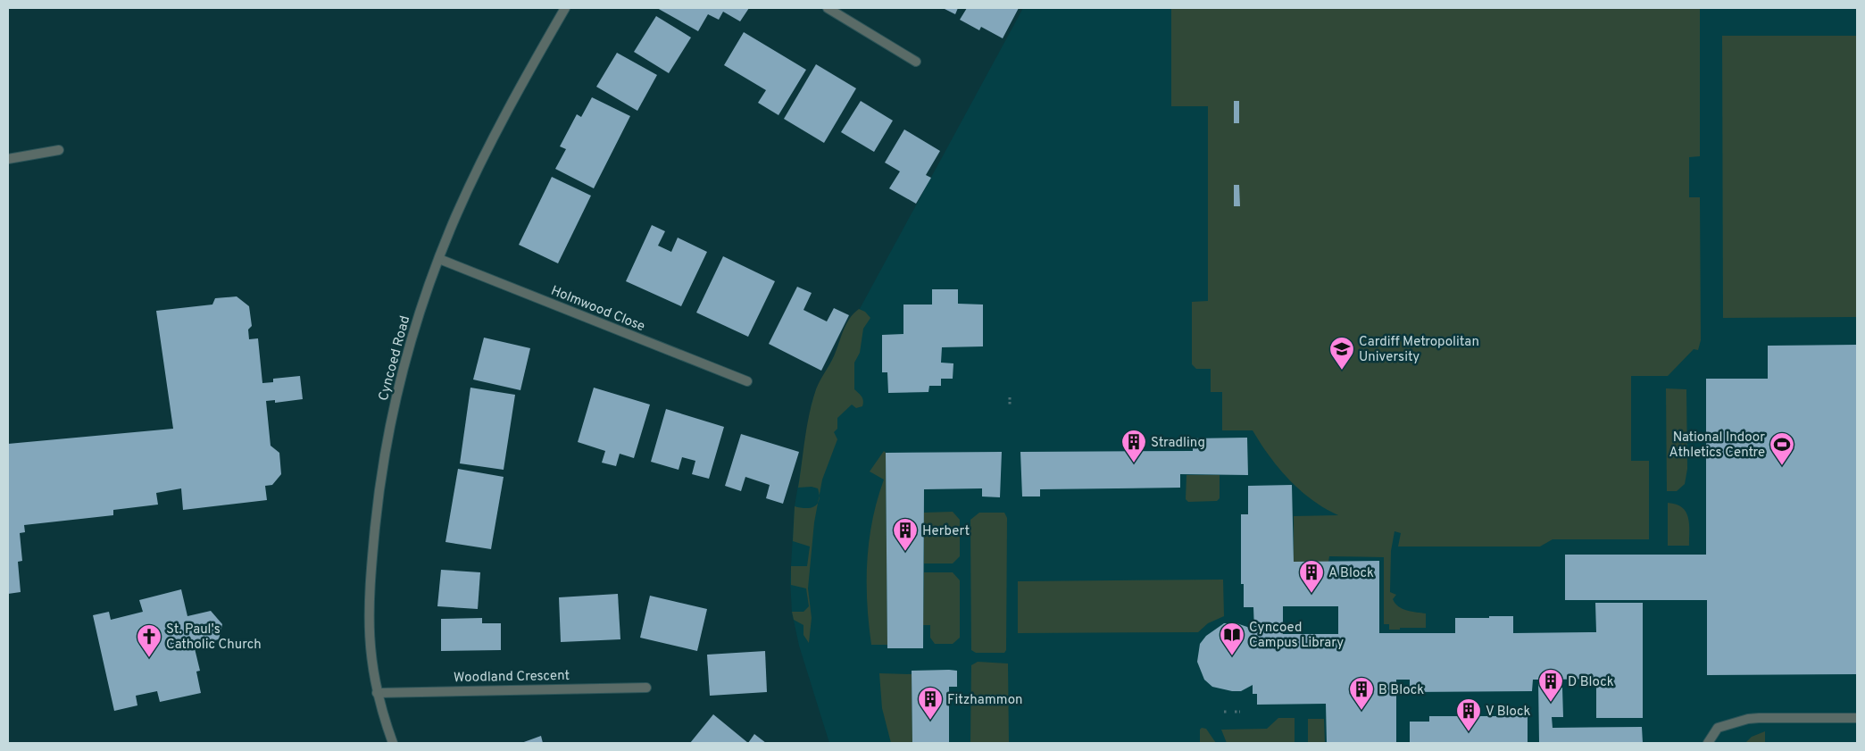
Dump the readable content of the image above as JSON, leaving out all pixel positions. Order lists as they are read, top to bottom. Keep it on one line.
{"streets":{"street":["Holmwood Close","Cyncoed Road","Woodland Crescent"]},"crossings":[["Holmwood Close","Cyncoed Road"],["Cyncoed Road","Woodland Crescent"]],"places":{"school or university":["Cardiff Metropolitan University"],"building":["Stradling","Herbert","A Block","D Block","B Block","Fitzhammon","V Block"],"sports":["National Indoor Athletics Centre"],"library":["Cyncoed Campus Library"],"church":["St. Paul's Catholic Church"]}}
